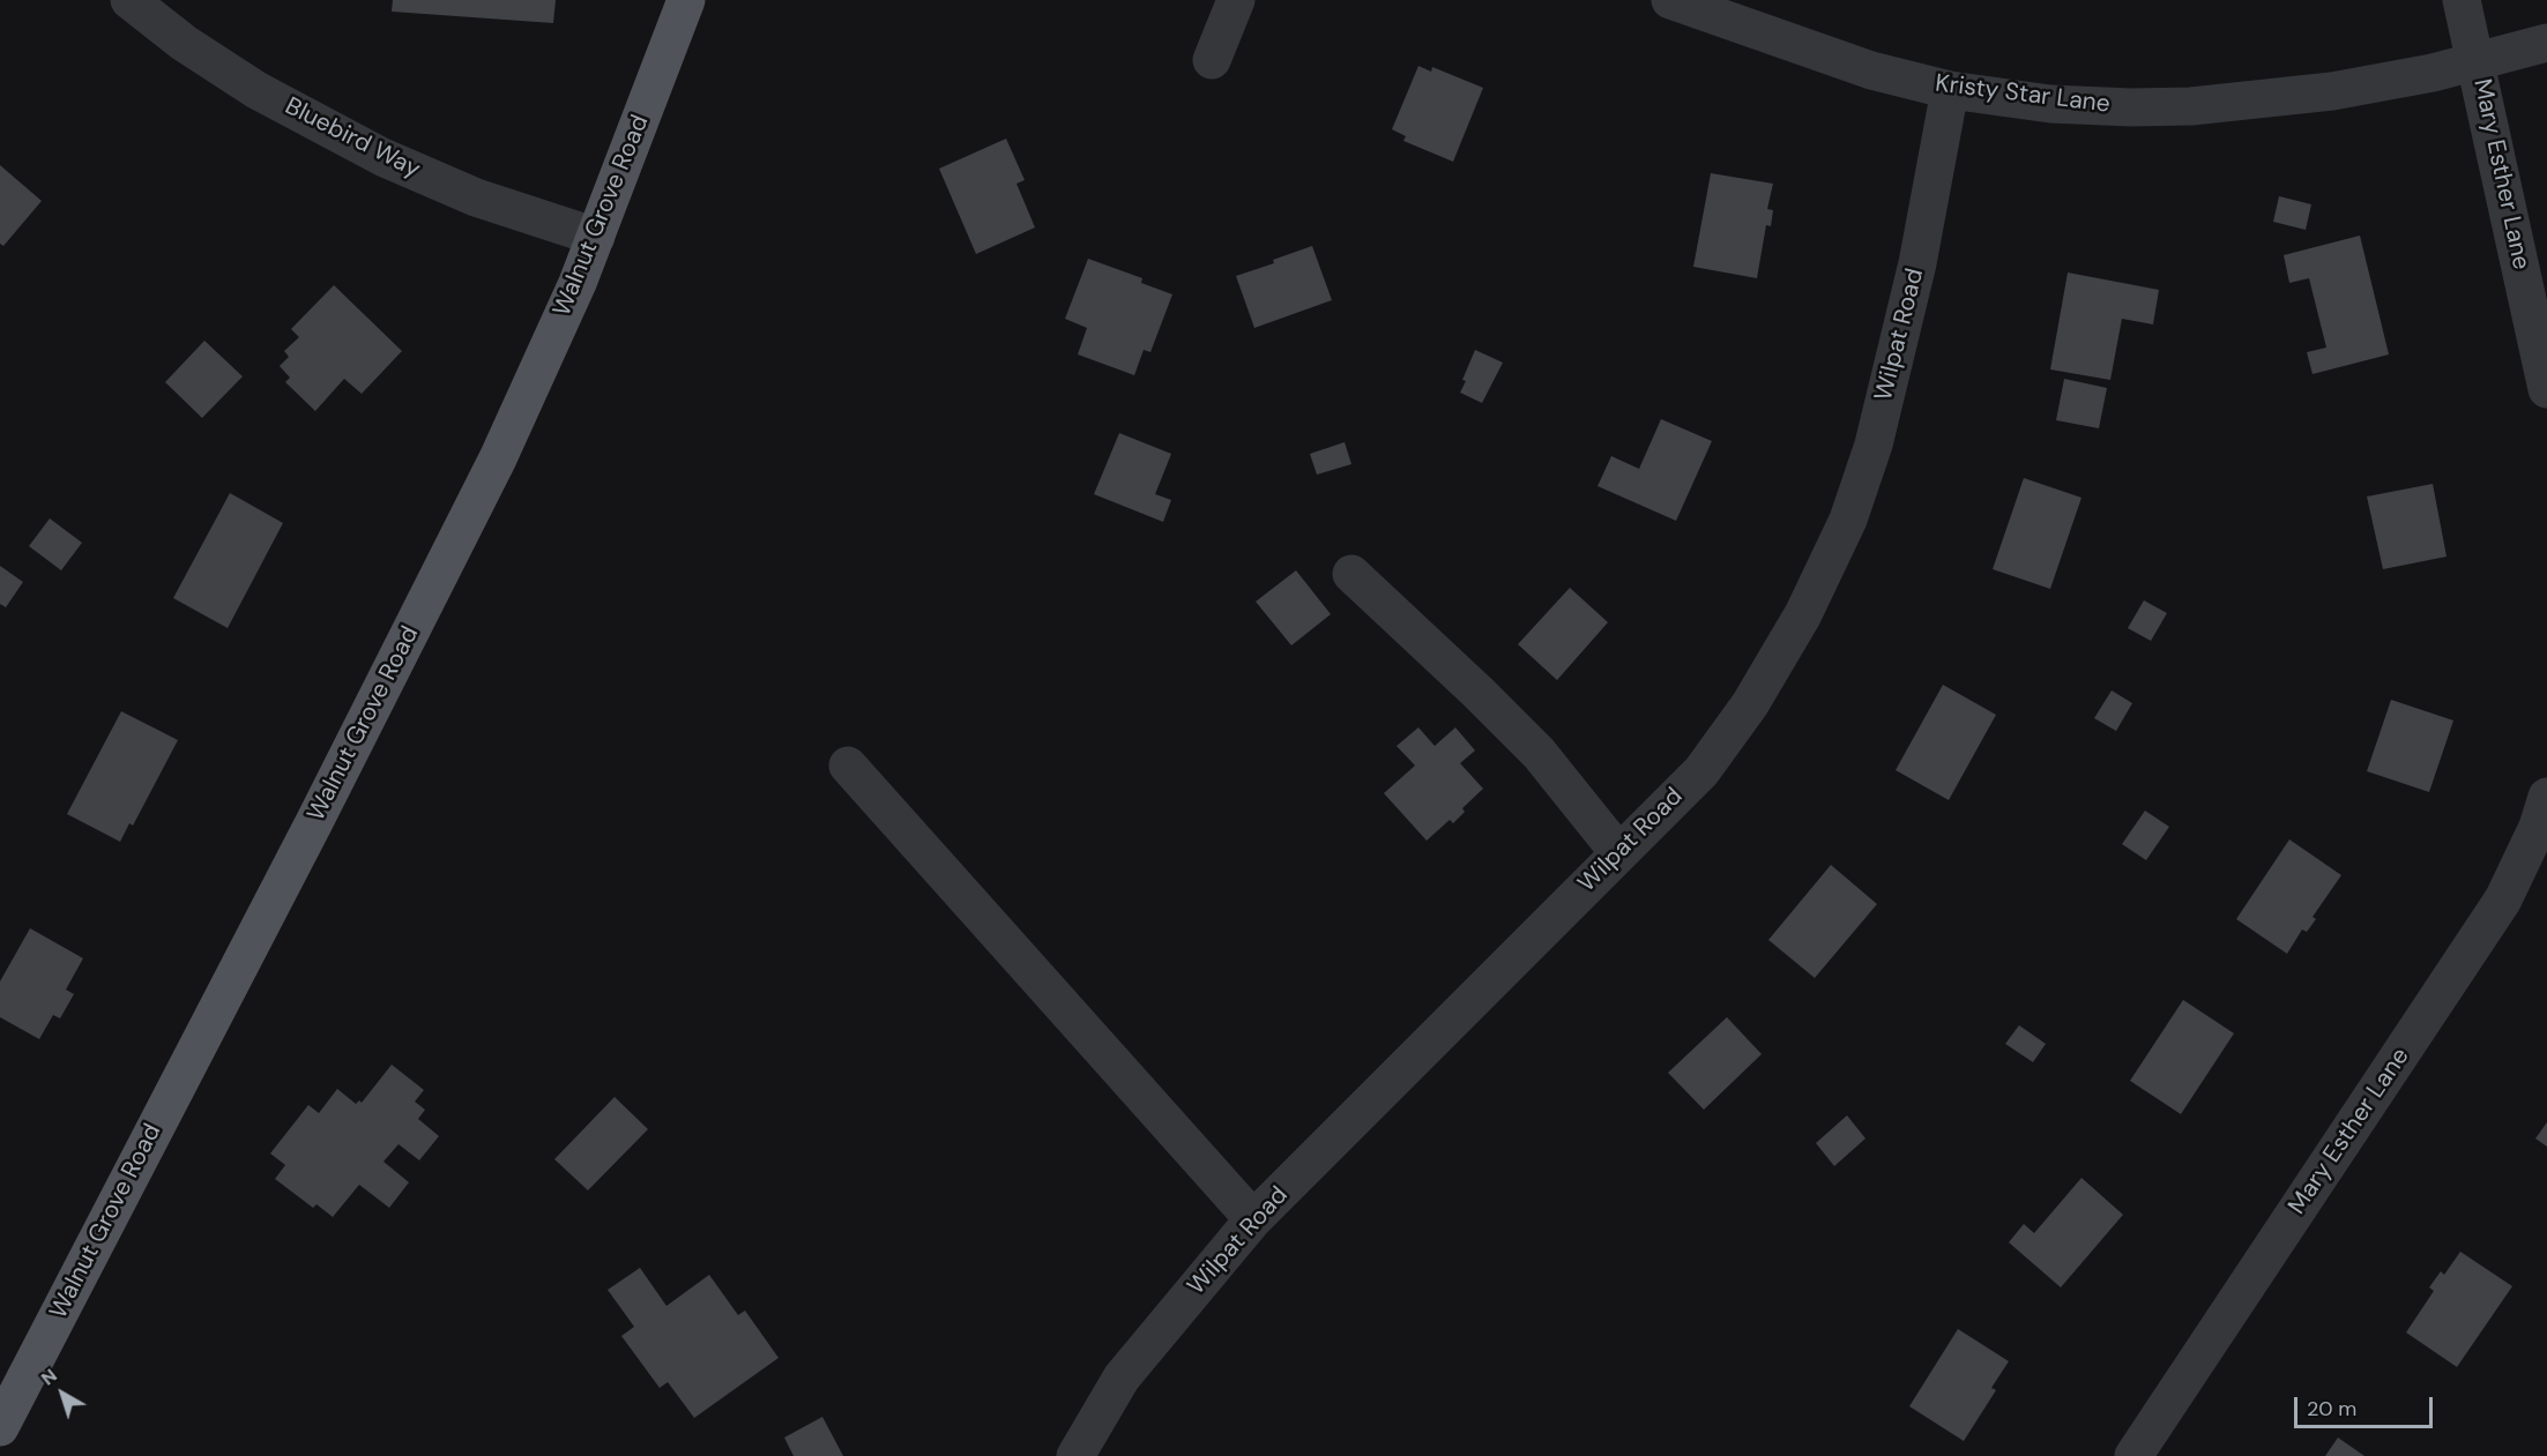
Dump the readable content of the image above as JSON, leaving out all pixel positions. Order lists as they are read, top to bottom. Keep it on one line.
{"streets":{"main road":["Walnut Grove Road"],"street":["Kristy Star Lane","Bluebird Way","Mary Esther Lane","Wilpat Road"]},"crossings":[["Kristy Star Lane","Mary Esther Lane"],["Kristy Star Lane","Wilpat Road"],["Bluebird Way","Walnut Grove Road"]],"scale_bar":"20 m","north":"top left"}
